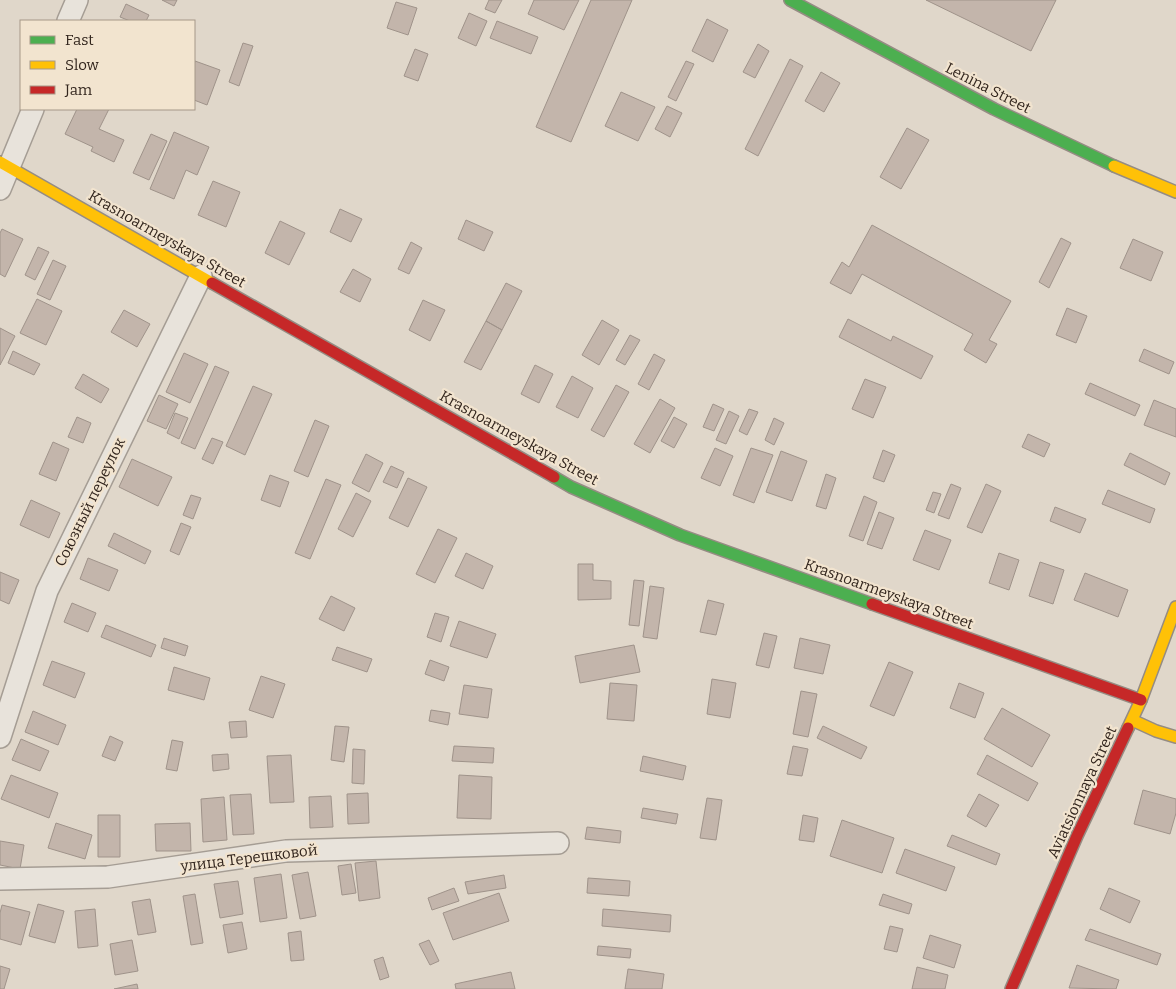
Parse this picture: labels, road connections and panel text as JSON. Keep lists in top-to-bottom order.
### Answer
{
  "streets": {
    "street": [
      "Lenina Street",
      "Krasnoarmeyskaya Street",
      "Союзный переулок",
      "Aviatsionnaya Street",
      "улица Терешковой"
    ]
  },
  "crossings": [
    ["Krasnoarmeyskaya Street", "Союзный переулок"],
    ["Krasnoarmeyskaya Street", "Aviatsionnaya Street"]
  ],
  "legend": ["Fast", "Slow", "Jam"]
}
